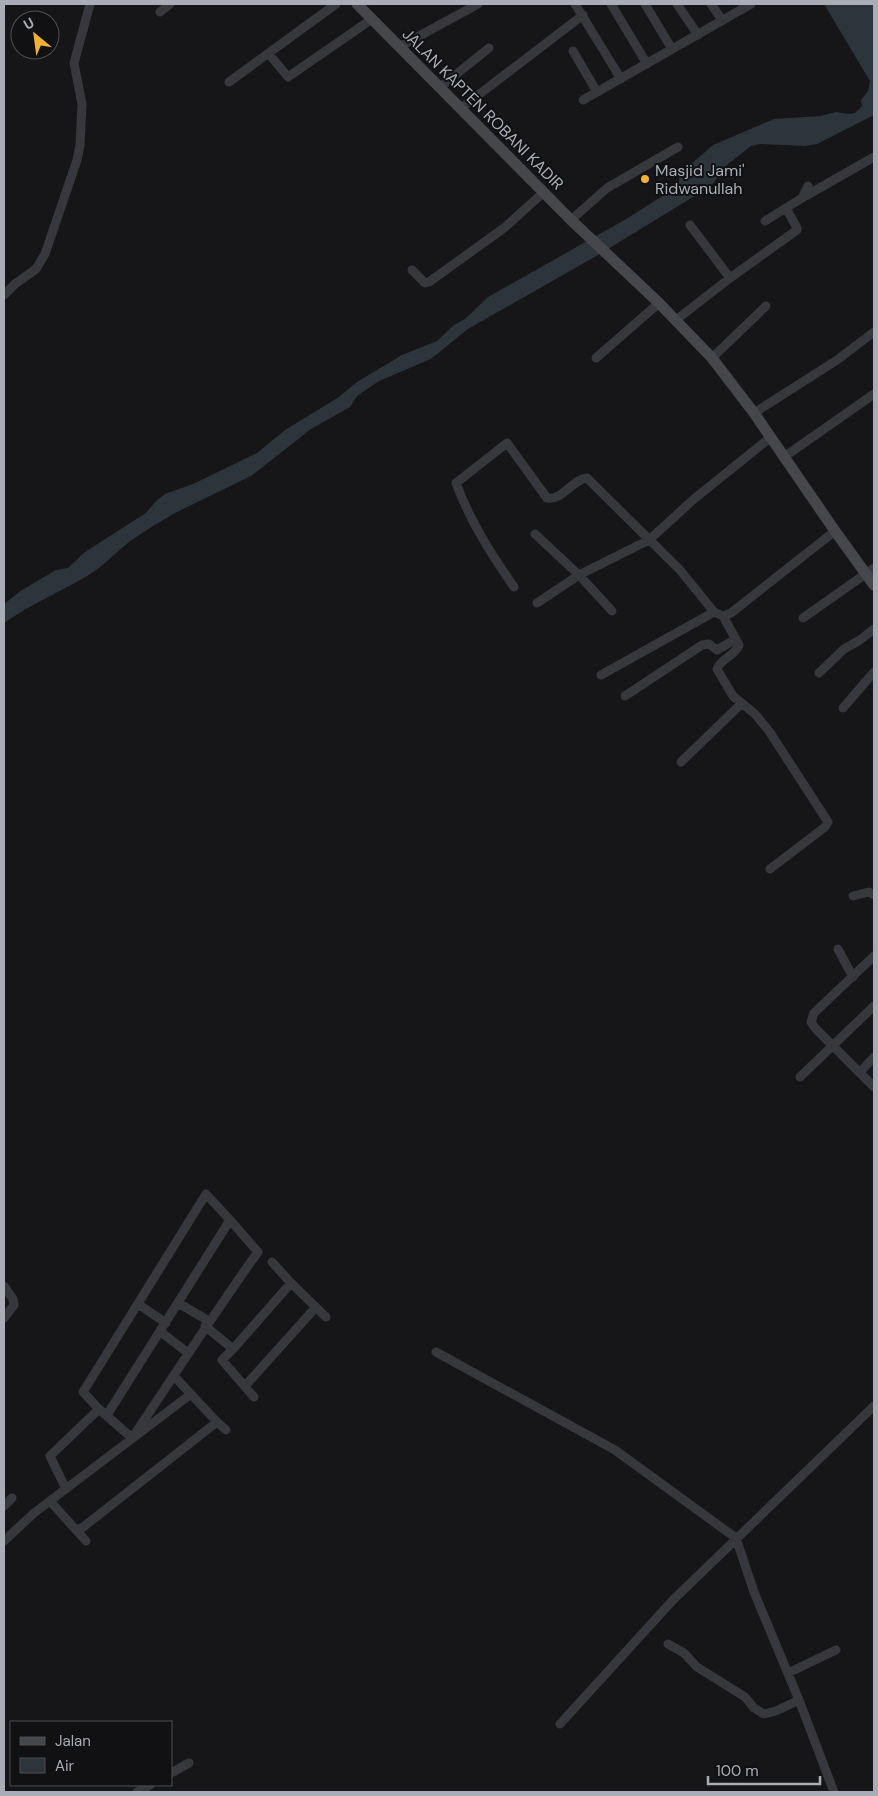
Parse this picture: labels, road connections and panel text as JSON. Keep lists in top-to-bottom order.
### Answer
{
  "streets": {
    "main road": ["JALAN KAPTEN ROBANI KADIR"]
  },
  "places": ["Masjid Jami' Ridwanullah"],
  "legend": ["Jalan", "Air"],
  "scale_bar": "100 m",
  "north": "top left"
}
